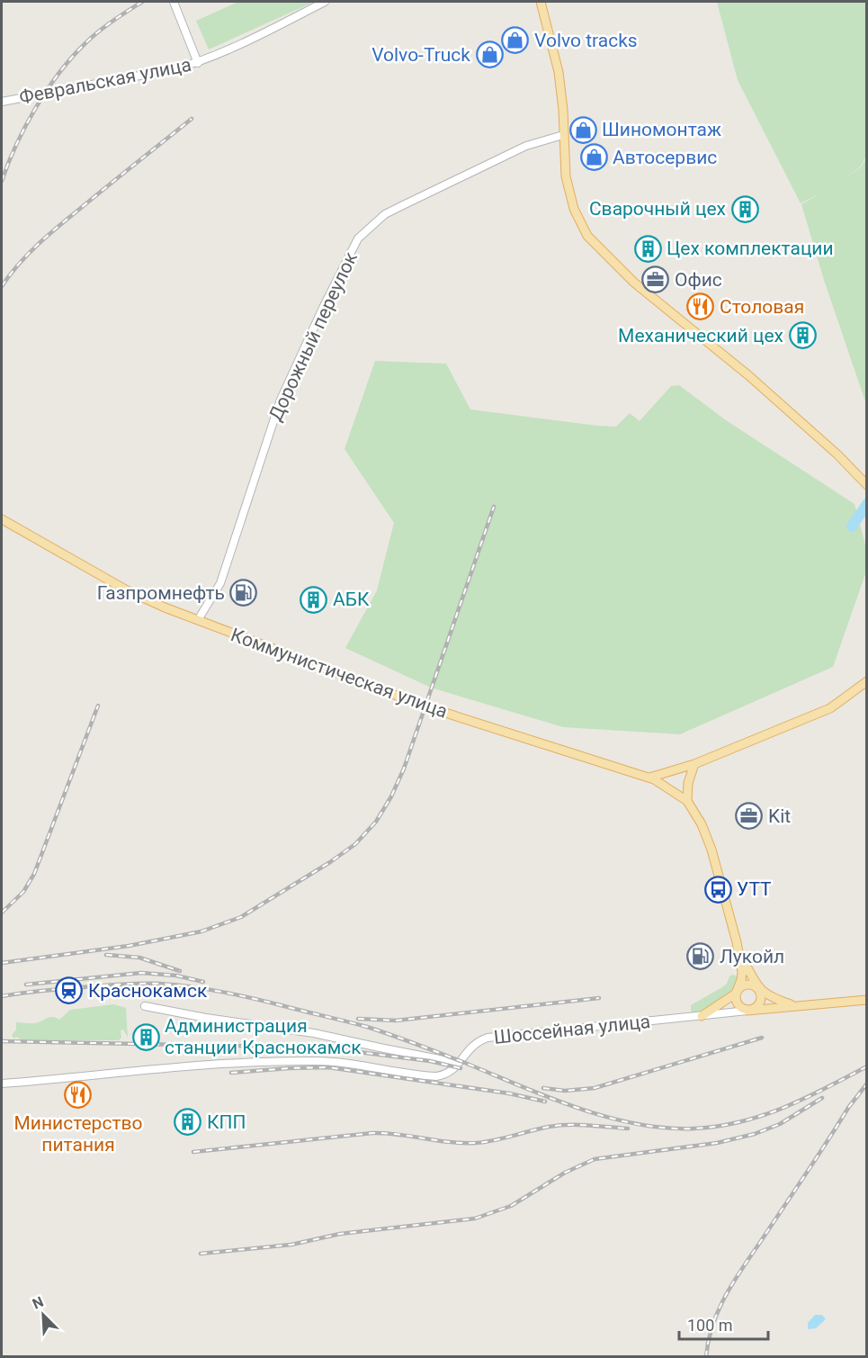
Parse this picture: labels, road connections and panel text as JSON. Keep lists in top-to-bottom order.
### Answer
{
  "streets": {
    "main road": ["Коммунистическая улица", "Шоссейная улица"],
    "street": ["Февральская улица", "Дорожный переулок"]
  },
  "crossings": [
    ["Дорожный переулок", "Коммунистическая улица"]
  ],
  "places": {
    "shop": [
      "Volvo tracks",
      "Volvo-Truck",
      "Шиномонтаж",
      "Автосервис"
    ],
    "building": [
      "Сварочный цех",
      "Цех комплектации",
      "Механический цех",
      "АБК",
      "Администрация станции Краснокамск",
      "КПП"
    ],
    "office": ["Офис", "Kit"],
    "restaurant": ["Столовая", "Министерство питания"],
    "fuel station": ["Газпромнефть", "Лукойл"],
    "bus stop": ["УТТ"],
    "station": ["Краснокамск"]
  },
  "scale_bar": "100 m",
  "north": "top left"
}
